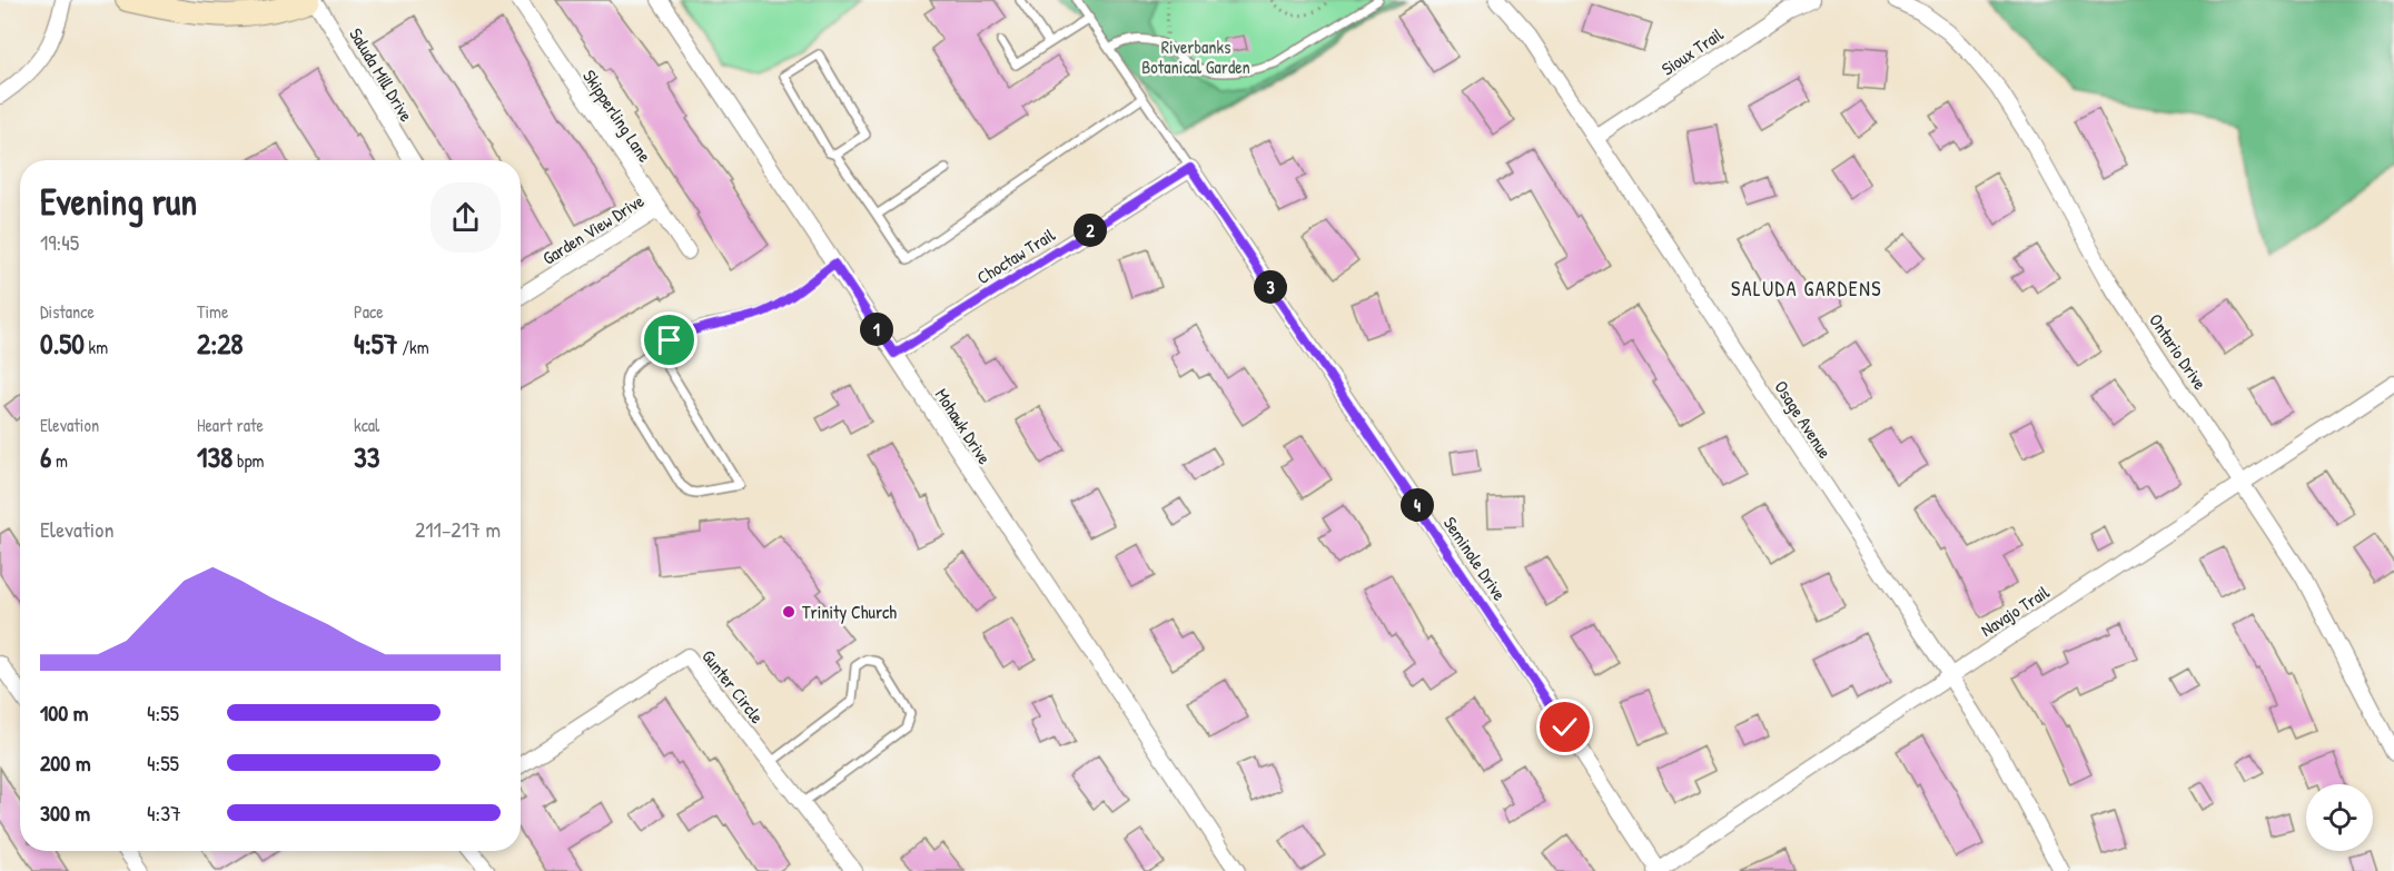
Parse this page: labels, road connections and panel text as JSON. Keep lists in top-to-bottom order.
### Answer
{
  "streets": {
    "street": [
      "Sioux Trail",
      "Saluda Mill Drive",
      "Skipperling Lane",
      "Garden View Drive",
      "Choctaw Trail",
      "Ontario Drive",
      "Osage Avenue",
      "Mohawk Drive",
      "Seminole Drive",
      "Navajo Trail",
      "Gunter Circle"
    ]
  },
  "crossings": [
    ["Sioux Trail", "Osage Avenue"],
    ["Skipperling Lane", "Garden View Drive"],
    ["Choctaw Trail", "Mohawk Drive"],
    ["Choctaw Trail", "Seminole Drive"],
    ["Ontario Drive", "Navajo Trail"],
    ["Osage Avenue", "Navajo Trail"],
    ["Seminole Drive", "Navajo Trail"]
  ],
  "districts": ["SALUDA GARDENS"],
  "parks": ["Riverbanks Botanical Garden"],
  "places": ["Trinity Church"],
  "page": {
    "heading": ["Evening run", "19:45"],
    "pins": [
      "2",
      "3",
      "1",
      "4"
    ],
    "stats": [
      ["Distance", "0.50 km"],
      ["Time", "2:28"],
      ["Pace", "4:57 /km"],
      ["Elevation", "6 m"],
      ["Heart rate", "138 bpm"],
      ["kcal", "33"]
    ],
    "chart": ["Elevation", "211–217 m"],
    "list": [
      {
        "name": "100 m",
        "note": "4:55"
      },
      {
        "name": "200 m",
        "note": "4:55"
      },
      {
        "name": "300 m",
        "note": "4:37"
      }
    ]
  }
}
